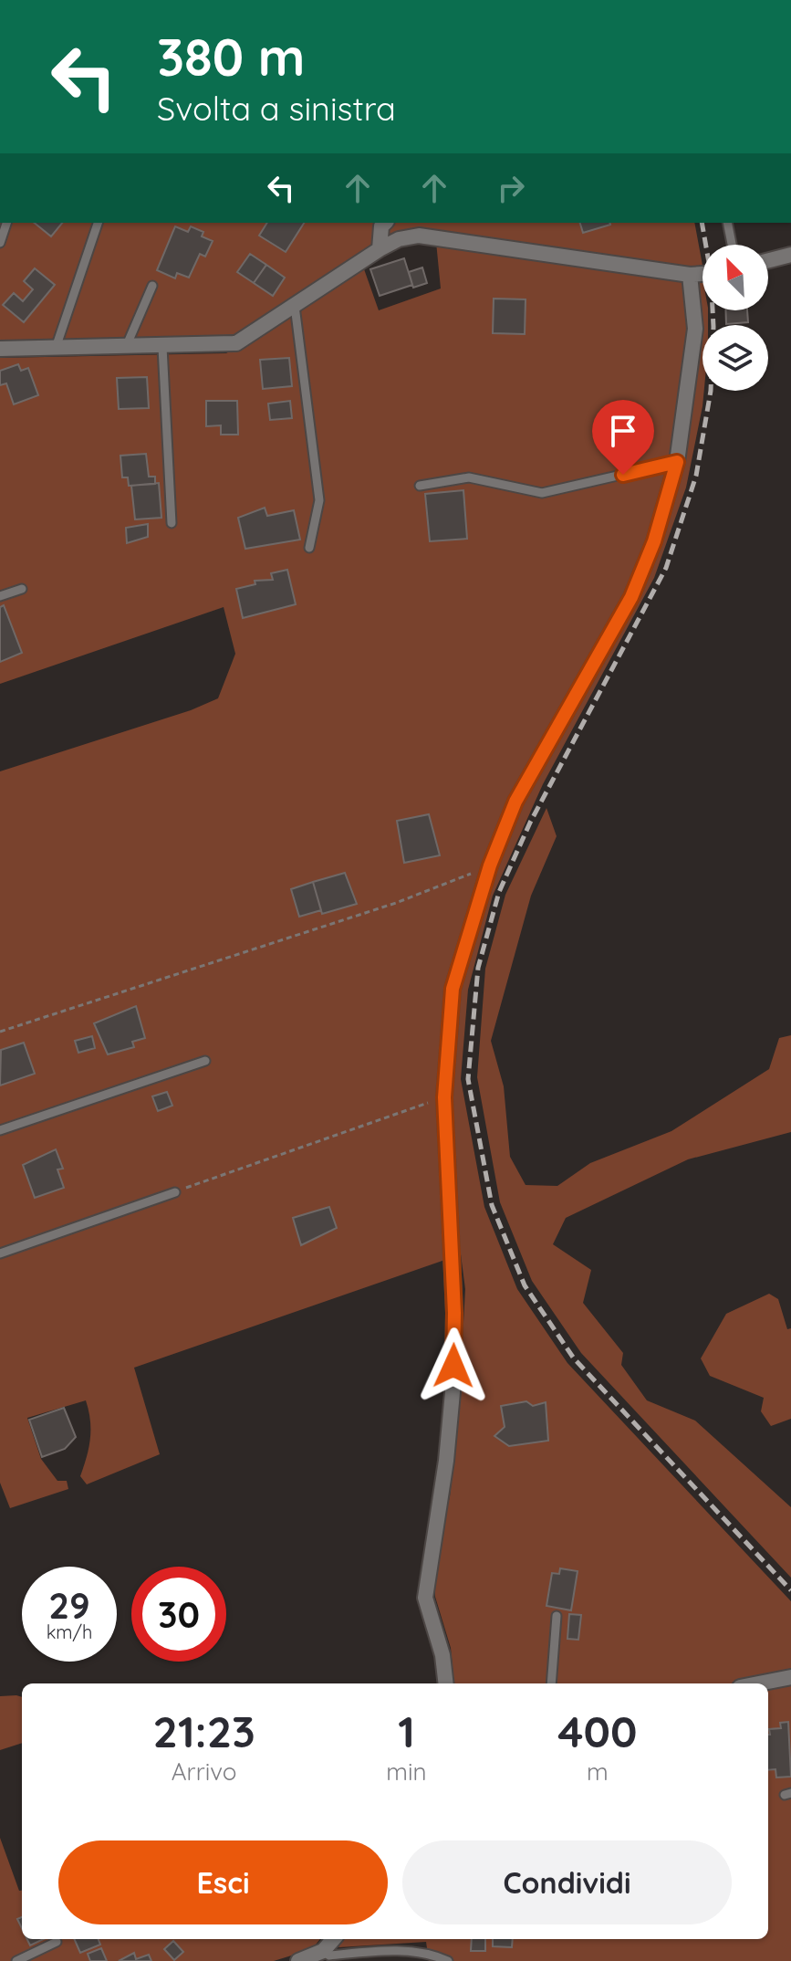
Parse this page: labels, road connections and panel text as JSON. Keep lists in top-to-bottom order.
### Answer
{
  "north": "top left",
  "page": {
    "turn": ["380 m", "Svolta a sinistra"],
    "speed": "29 km/h",
    "limit": "30",
    "eta": [
      "21:23",
      "Arrivo",
      "1",
      "min",
      "400",
      "m"
    ],
    "buttons": ["Esci", "Condividi"]
  }
}
